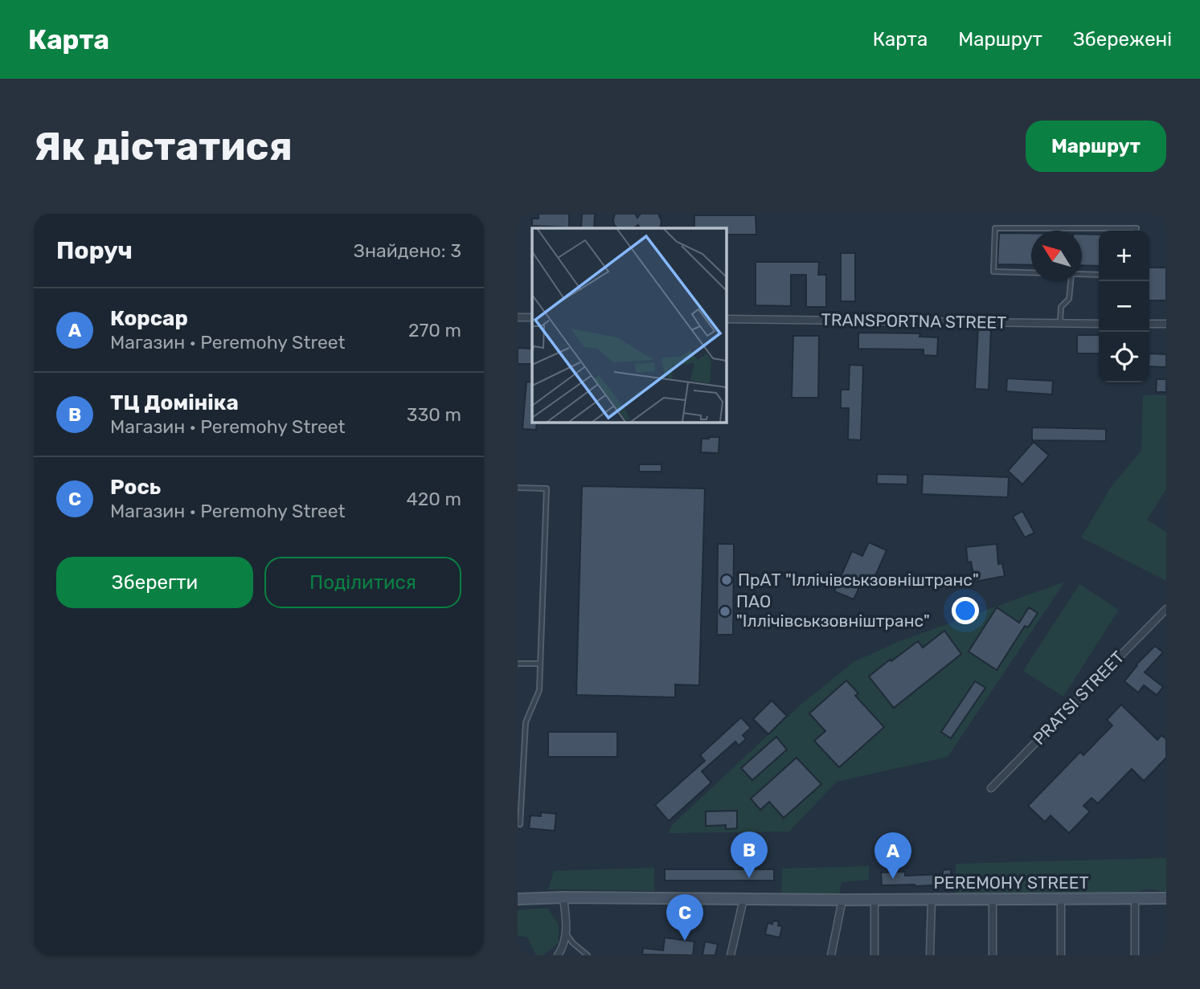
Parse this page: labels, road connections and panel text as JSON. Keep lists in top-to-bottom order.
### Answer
{
  "streets": {
    "main road": ["PEREMOHY STREET"],
    "street": ["TRANSPORTNA STREET", "PRATSI STREET"]
  },
  "places": ["ПрАТ \"Іллічівськзовніштранс\"", "ПАО \"Іллічівськзовніштранс\""],
  "north": "top left",
  "page": {
    "header": "Карта",
    "nav": ["Карта", "Маршрут", "Збережені"],
    "buttons": [
      "Маршрут",
      ["Зберегти", "Поділитися"]
    ],
    "title": "Як дістатися",
    "heading": ["Поруч", "Знайдено: 3"],
    "map_buttons": ["+", "−"],
    "list": [
      {
        "mark": "A",
        "name": "Корсар",
        "note": "Магазин · Peremohy Street",
        "value": "270 m"
      },
      {
        "mark": "B",
        "name": "ТЦ Домініка",
        "note": "Магазин · Peremohy Street",
        "value": "330 m"
      },
      {
        "mark": "C",
        "name": "Рось",
        "note": "Магазин · Peremohy Street",
        "value": "420 m"
      }
    ],
    "pins": ["B", "A", "C"]
  }
}
